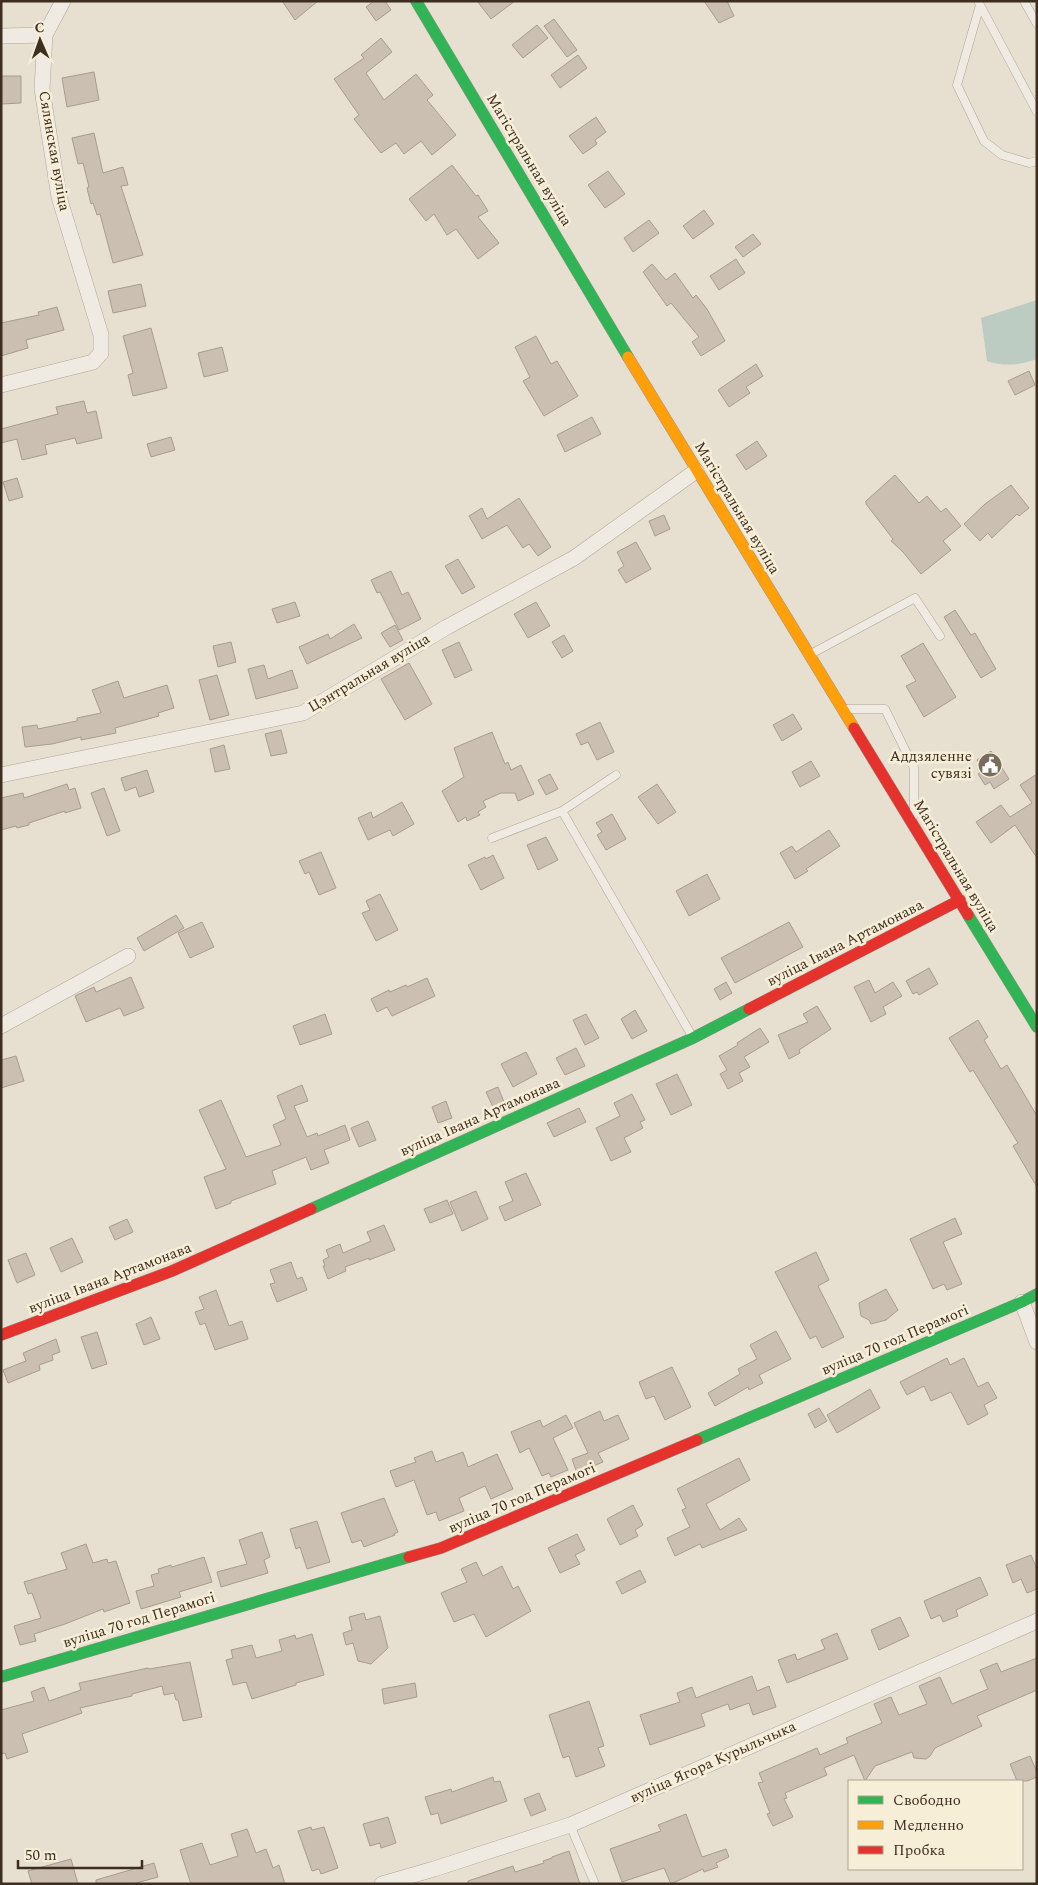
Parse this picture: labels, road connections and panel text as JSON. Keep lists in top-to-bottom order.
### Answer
{
  "streets": {
    "street": [
      "Сялянская вуліца",
      "Магістральная вуліца",
      "Цэнтральная вуліца",
      "вуліца Івана Артамонава",
      "вуліца 70 год Перамогі",
      "вуліца Ягора Курыльчыка"
    ]
  },
  "crossings": [
    ["Магістральная вуліца", "Цэнтральная вуліца"],
    ["Магістральная вуліца", "вуліца Івана Артамонава"]
  ],
  "places": {
    "public building": ["Аддзяленне сувязі"]
  },
  "legend": ["Свободно", "Медленно", "Пробка"],
  "scale_bar": "50 m",
  "north": "top"
}
